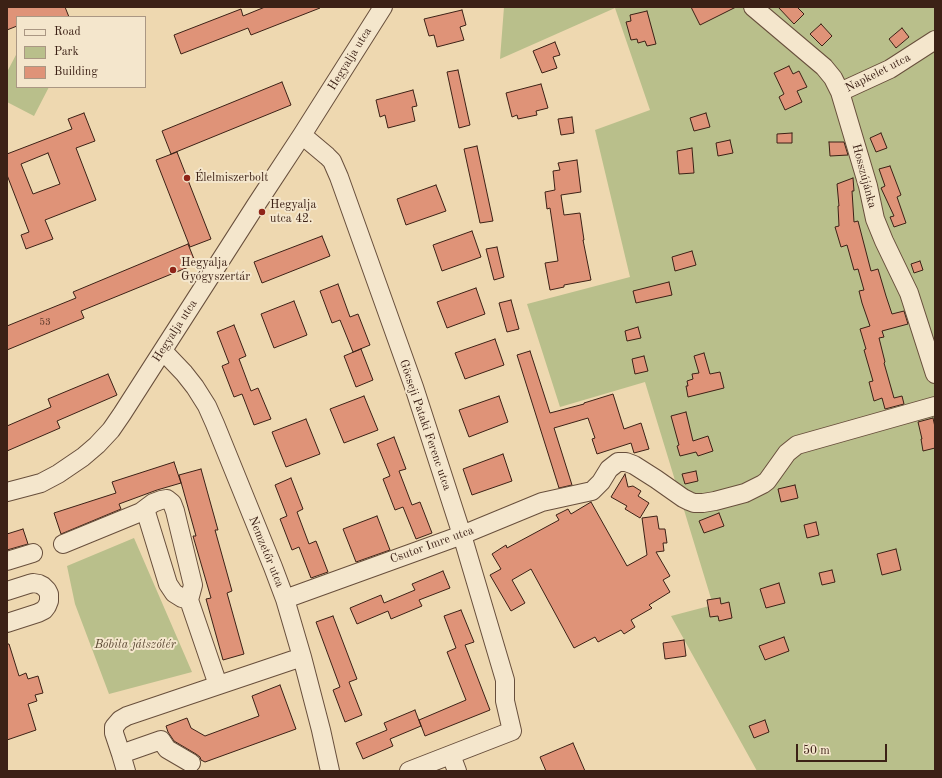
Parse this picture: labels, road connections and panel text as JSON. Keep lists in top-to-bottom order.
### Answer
{
  "streets": {
    "street": [
      "Hegyalja utca",
      "Napkelet utca",
      "Hosszújánka",
      "Göcseji Pataki Ferenc utca",
      "Csutor Imre utca",
      "Nemzetőr utca"
    ]
  },
  "crossings": [
    ["Hegyalja utca", "Göcseji Pataki Ferenc utca"],
    ["Hegyalja utca", "Nemzetőr utca"],
    ["Napkelet utca", "Hosszújánka"],
    ["Göcseji Pataki Ferenc utca", "Csutor Imre utca"],
    ["Csutor Imre utca", "Nemzetőr utca"]
  ],
  "parks": ["Bóbita játszótér"],
  "places": ["Élelmiszerbolt", "Hegyalja utca 42.", "Hegyalja Gyógyszertár"],
  "house_numbers": ["53"],
  "legend": ["Road", "Park", "Building"],
  "scale_bar": "50 m"
}
